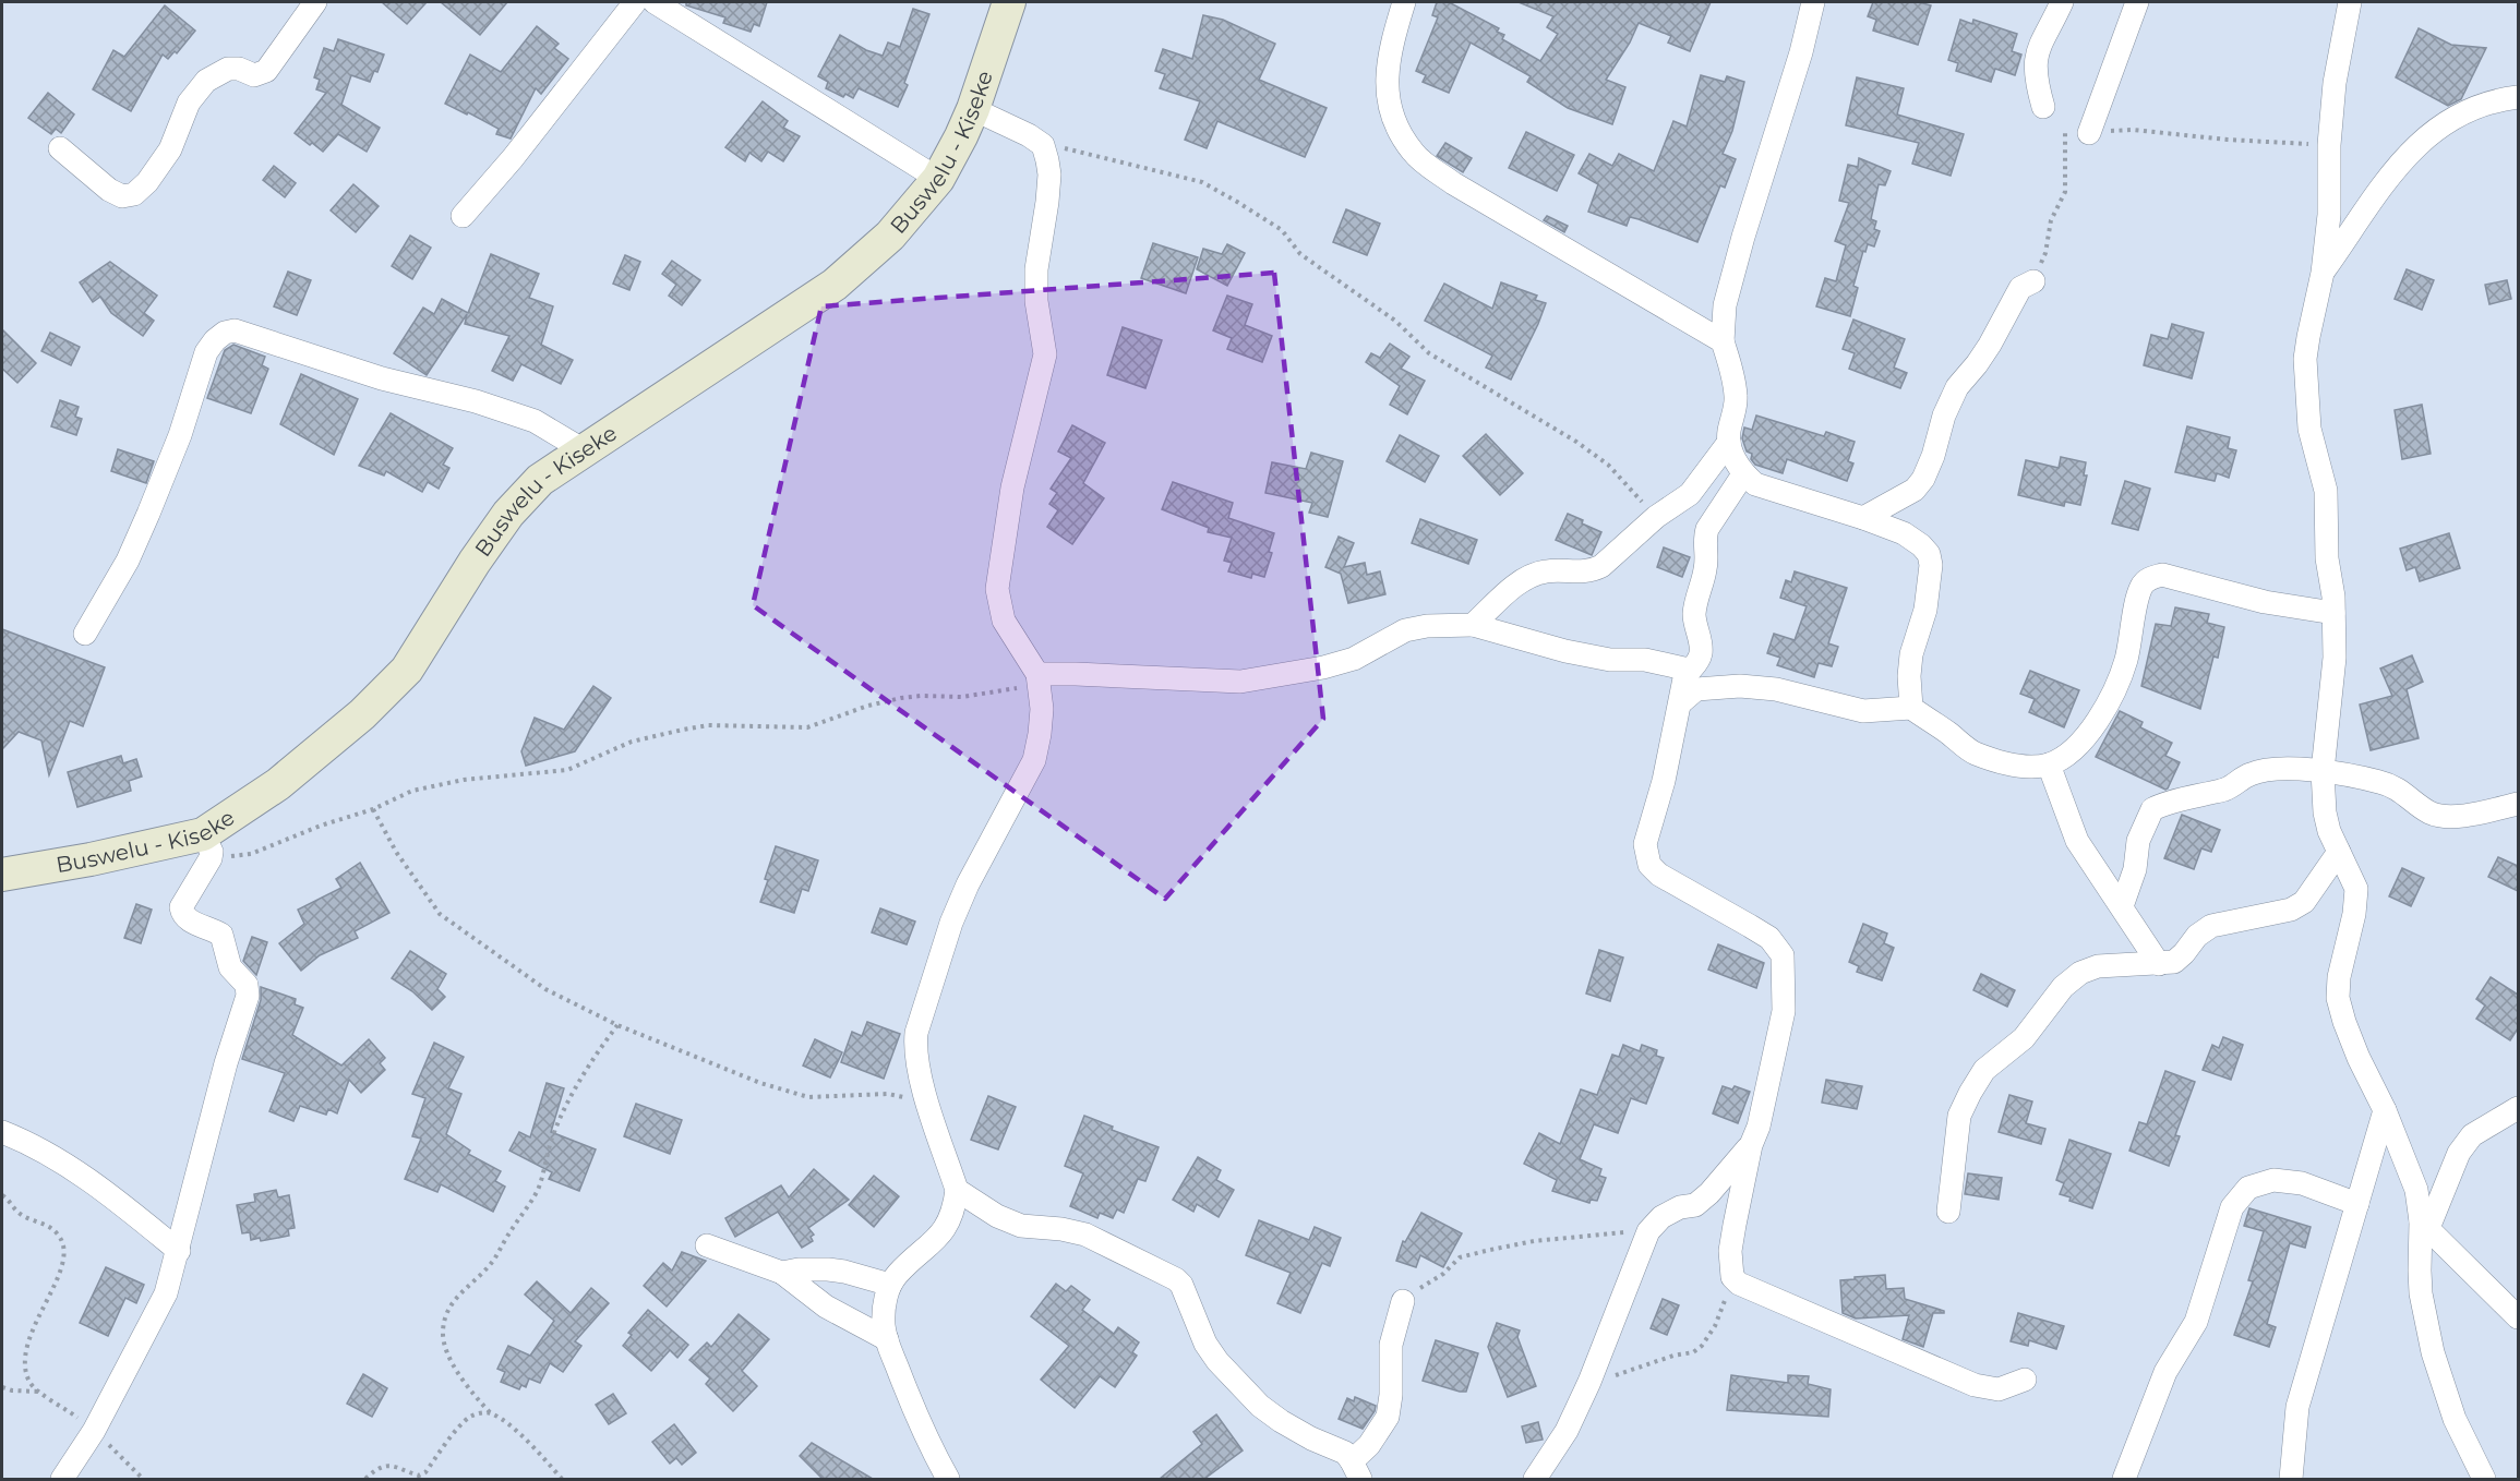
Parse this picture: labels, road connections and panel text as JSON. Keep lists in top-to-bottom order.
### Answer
{
  "streets": {
    "main road": ["Buswelu - Kiseke"]
  }
}
